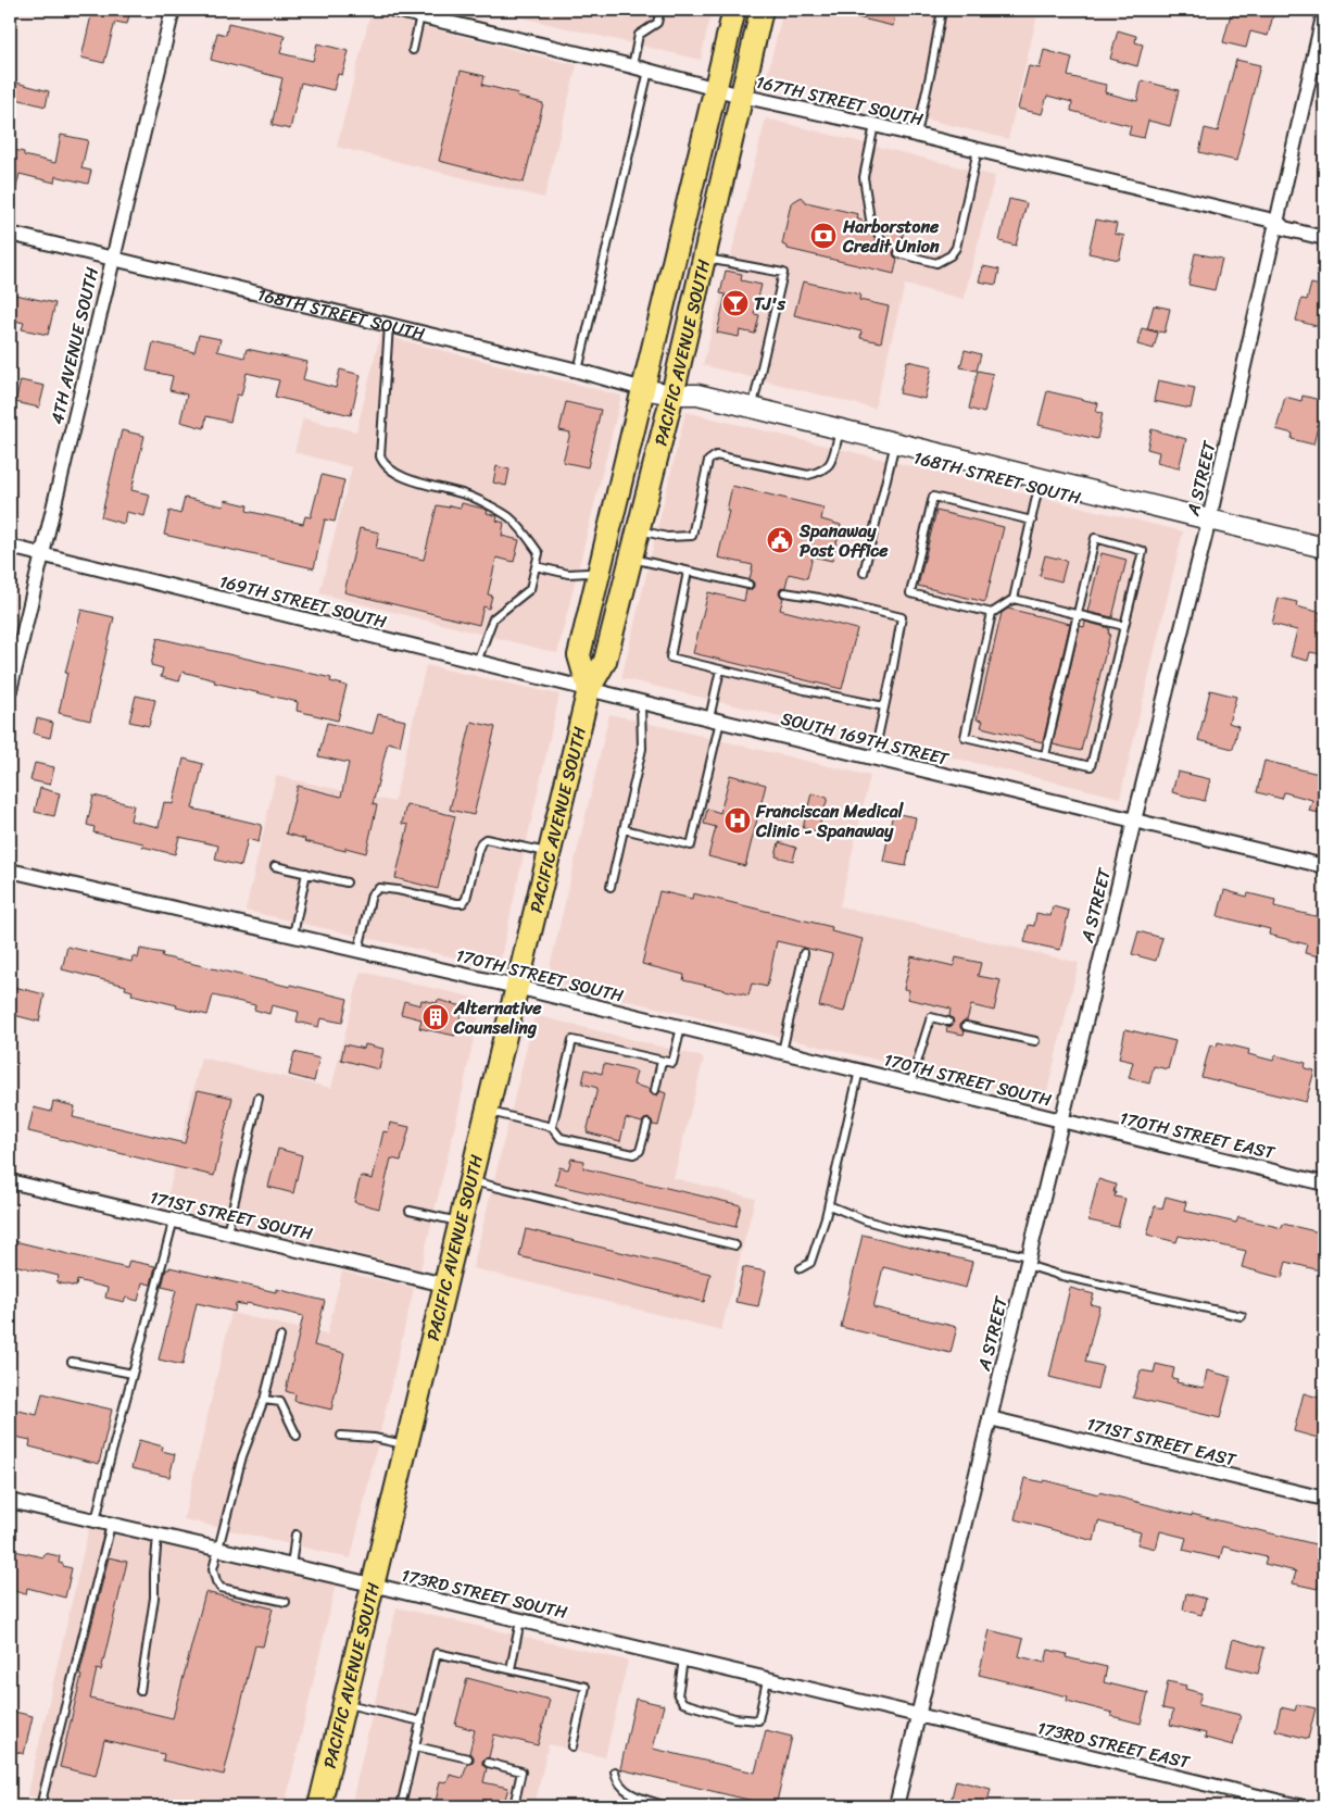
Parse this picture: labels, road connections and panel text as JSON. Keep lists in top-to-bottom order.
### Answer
{
  "streets": {
    "main road": ["PACIFIC AVENUE SOUTH"],
    "street": [
      "167TH STREET SOUTH",
      "168TH STREET SOUTH",
      "4TH AVENUE SOUTH",
      "A STREET",
      "169TH STREET SOUTH",
      "SOUTH 169TH STREET",
      "170TH STREET SOUTH",
      "170TH STREET EAST",
      "171ST STREET SOUTH",
      "171ST STREET EAST",
      "173RD STREET SOUTH",
      "173RD STREET EAST"
    ]
  },
  "crossings": [
    ["167TH STREET SOUTH", "PACIFIC AVENUE SOUTH"],
    ["167TH STREET SOUTH", "A STREET"],
    ["168TH STREET SOUTH", "4TH AVENUE SOUTH"],
    ["168TH STREET SOUTH", "PACIFIC AVENUE SOUTH"],
    ["168TH STREET SOUTH", "A STREET"],
    ["4TH AVENUE SOUTH", "169TH STREET SOUTH"],
    ["PACIFIC AVENUE SOUTH", "169TH STREET SOUTH"],
    ["PACIFIC AVENUE SOUTH", "SOUTH 169TH STREET"],
    ["PACIFIC AVENUE SOUTH", "170TH STREET SOUTH"],
    ["PACIFIC AVENUE SOUTH", "171ST STREET SOUTH"],
    ["PACIFIC AVENUE SOUTH", "173RD STREET SOUTH"],
    ["A STREET", "SOUTH 169TH STREET"],
    ["A STREET", "170TH STREET SOUTH"],
    ["A STREET", "170TH STREET EAST"],
    ["A STREET", "171ST STREET EAST"],
    ["A STREET", "173RD STREET SOUTH"],
    ["A STREET", "173RD STREET EAST"],
    ["169TH STREET SOUTH", "SOUTH 169TH STREET"],
    ["170TH STREET SOUTH", "170TH STREET EAST"],
    ["173RD STREET SOUTH", "173RD STREET EAST"]
  ],
  "places": {
    "bank": ["Harborstone Credit Union"],
    "bar": ["TJ's"],
    "public building": ["Spanaway Post Office"],
    "hospital": ["Franciscan Medical Clinic - Spanaway"],
    "building": ["Alternative Counseling"]
  }
}
